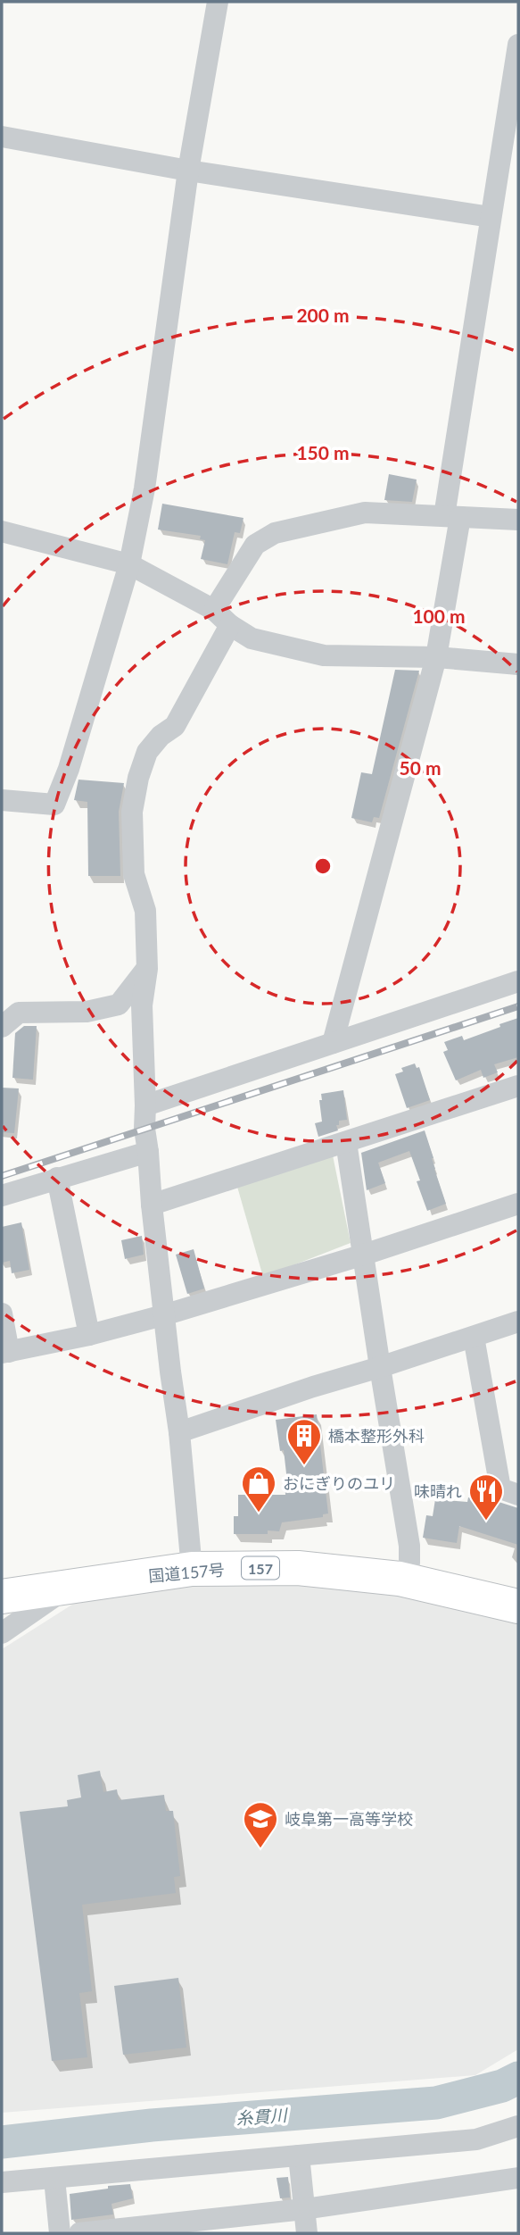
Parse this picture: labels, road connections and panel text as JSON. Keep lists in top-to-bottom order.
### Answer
{
  "streets": {
    "highway": ["157", "国道157号"]
  },
  "water": ["糸貫川"],
  "places": {
    "building": ["橋本整形外科"],
    "shop": ["おにぎりのユリ"],
    "restaurant": ["味晴れ"],
    "school or university": ["岐阜第一高等学校"]
  },
  "rings": [
    "200 m",
    "150 m",
    "100 m",
    "50 m"
  ]
}
